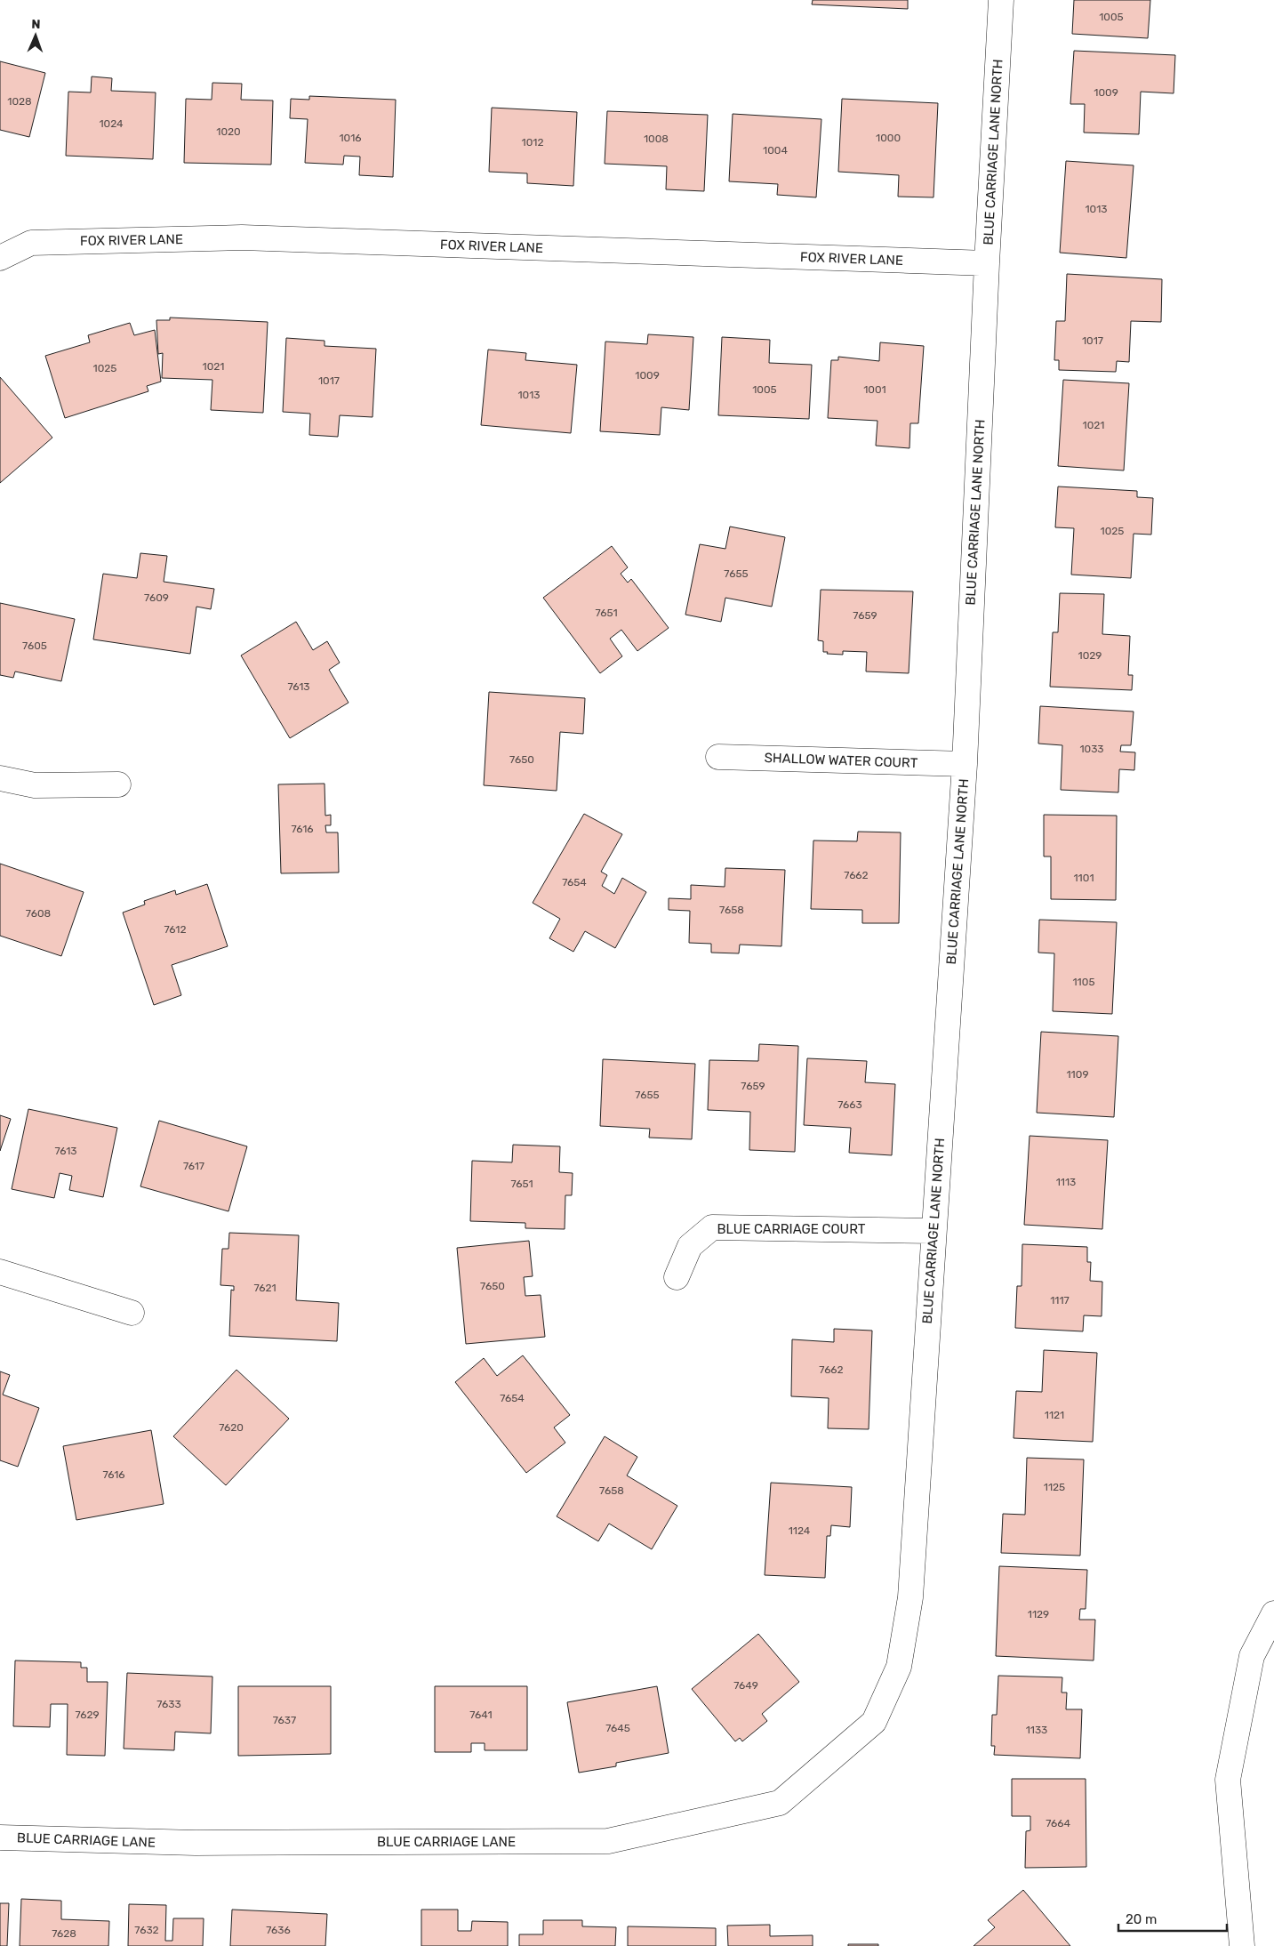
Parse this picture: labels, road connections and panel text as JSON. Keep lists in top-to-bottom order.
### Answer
{
  "streets": {
    "street": [
      "BLUE CARRIAGE LANE NORTH",
      "FOX RIVER LANE",
      "SHALLOW WATER COURT",
      "BLUE CARRIAGE COURT",
      "BLUE CARRIAGE LANE"
    ]
  },
  "crossings": [
    ["BLUE CARRIAGE LANE NORTH", "FOX RIVER LANE"],
    ["BLUE CARRIAGE LANE NORTH", "SHALLOW WATER COURT"],
    ["BLUE CARRIAGE LANE NORTH", "BLUE CARRIAGE COURT"],
    ["BLUE CARRIAGE LANE NORTH", "BLUE CARRIAGE LANE"]
  ],
  "house_numbers": [
    "1005",
    "1009",
    "1028",
    "1024",
    "1020",
    "1016",
    "1000",
    "1008",
    "1012",
    "1004",
    "1013",
    "1017",
    "1021",
    "1025",
    "1009",
    "1017",
    "1005",
    "1001",
    "1013",
    "1021",
    "1025",
    "7655",
    "7609",
    "7651",
    "7659",
    "7605",
    "1029",
    "7613",
    "1033",
    "7650",
    "7616",
    "7662",
    "1101",
    "7654",
    "7658",
    "7608",
    "7612",
    "1105",
    "1109",
    "7659",
    "7655",
    "7663",
    "7613",
    "7617",
    "1113",
    "7651",
    "7650",
    "7621",
    "1117",
    "7662",
    "7654",
    "1121",
    "7620",
    "7616",
    "1125",
    "7658",
    "1124",
    "1129",
    "7649",
    "7633",
    "7629",
    "7641",
    "7637",
    "7645",
    "1133",
    "7664",
    "7632",
    "7636",
    "7628"
  ],
  "scale_bar": "20 m",
  "north": "top"
}
